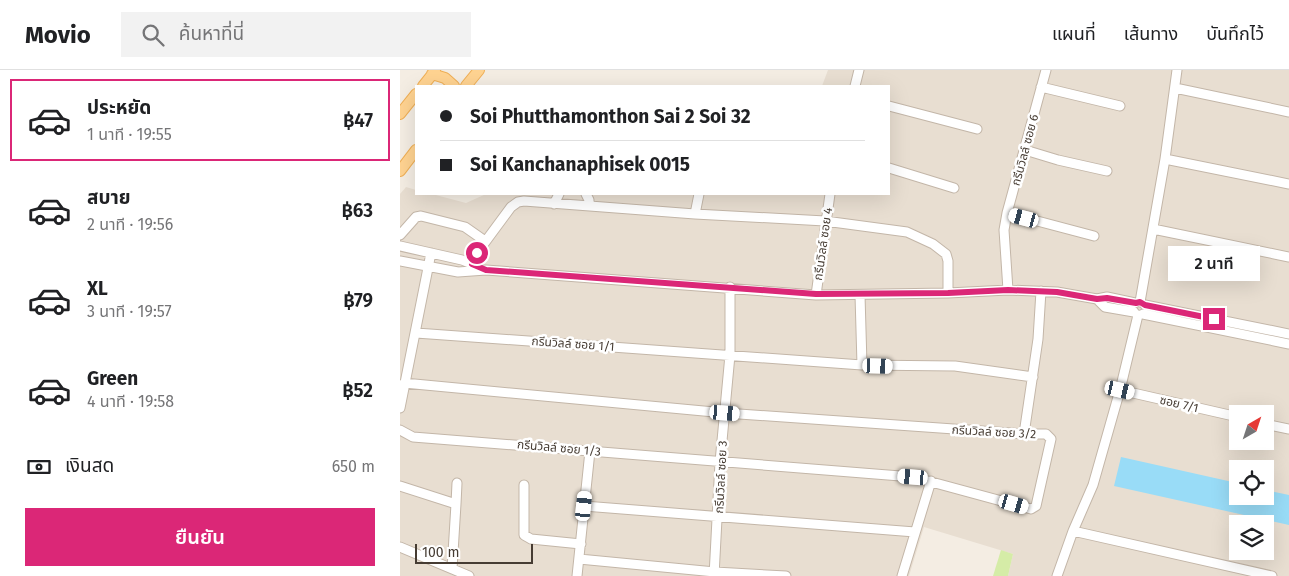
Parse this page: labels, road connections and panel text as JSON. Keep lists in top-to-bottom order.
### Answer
{
  "streets": {
    "street": [
      "กรีนวิลล์ ซอย 6",
      "กรีนวิลล์ ซอย 4",
      "กรีนวิลล์ ซอย 1/1",
      "ซอย 7/1",
      "กรีนวิลล์ ซอย 3/2",
      "กรีนวิลล์ ซอย 1/3",
      "กรีนวิลล์ ซอย 3"
    ]
  },
  "crossings": [
    ["กรีนวิลล์ ซอย 1/1", "กรีนวิลล์ ซอย 3"],
    ["กรีนวิลล์ ซอย 3/2", "กรีนวิลล์ ซอย 1/3"],
    ["กรีนวิลล์ ซอย 3/2", "กรีนวิลล์ ซอย 3"],
    ["กรีนวิลล์ ซอย 1/3", "กรีนวิลล์ ซอย 3"]
  ],
  "scale_bar": "100 m",
  "north": "top right",
  "page": {
    "header": "Movio",
    "search": "ค้นหาที่นี่",
    "nav": ["แผนที่", "เส้นทาง", "บันทึกไว้"],
    "list": [
      {
        "name": "ประหยัด",
        "note": "1 นาที · 19:55",
        "value": "฿47"
      },
      {
        "name": "สบาย",
        "note": "2 นาที · 19:56",
        "value": "฿63"
      },
      {
        "name": "XL",
        "note": "3 นาที · 19:57",
        "value": "฿79"
      },
      {
        "name": "Green",
        "note": "4 นาที · 19:58",
        "value": "฿52"
      }
    ],
    "banner": ["Soi Phutthamonthon Sai 2 Soi 32", "Soi Kanchanaphisek 0015"],
    "bubble": "2 นาที",
    "pay": ["เงินสด", "650 m"],
    "buttons": "ยืนยัน",
    "scale": "100 m"
  }
}
